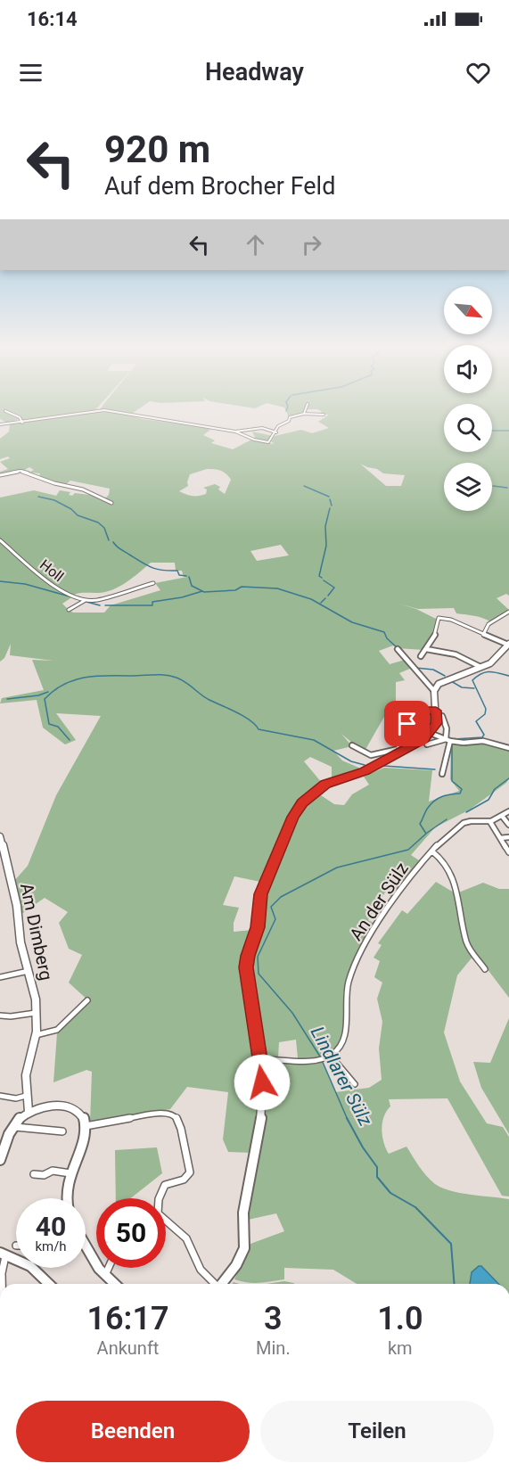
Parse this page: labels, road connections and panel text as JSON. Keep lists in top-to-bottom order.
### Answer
{
  "streets": {
    "main road": ["Am Dimberg"],
    "street": ["Holl", "An der Sülz"]
  },
  "water": ["Lindlarer Sülz"],
  "north": "bottom right",
  "page": {
    "status": "16:14",
    "header": "Headway",
    "turn": ["920 m", "Auf dem Brocher Feld"],
    "speed": "40 km/h",
    "limit": "50",
    "eta": [
      "16:17",
      "Ankunft",
      "3",
      "Min.",
      "1.0",
      "km"
    ],
    "buttons": ["Beenden", "Teilen"]
  }
}
